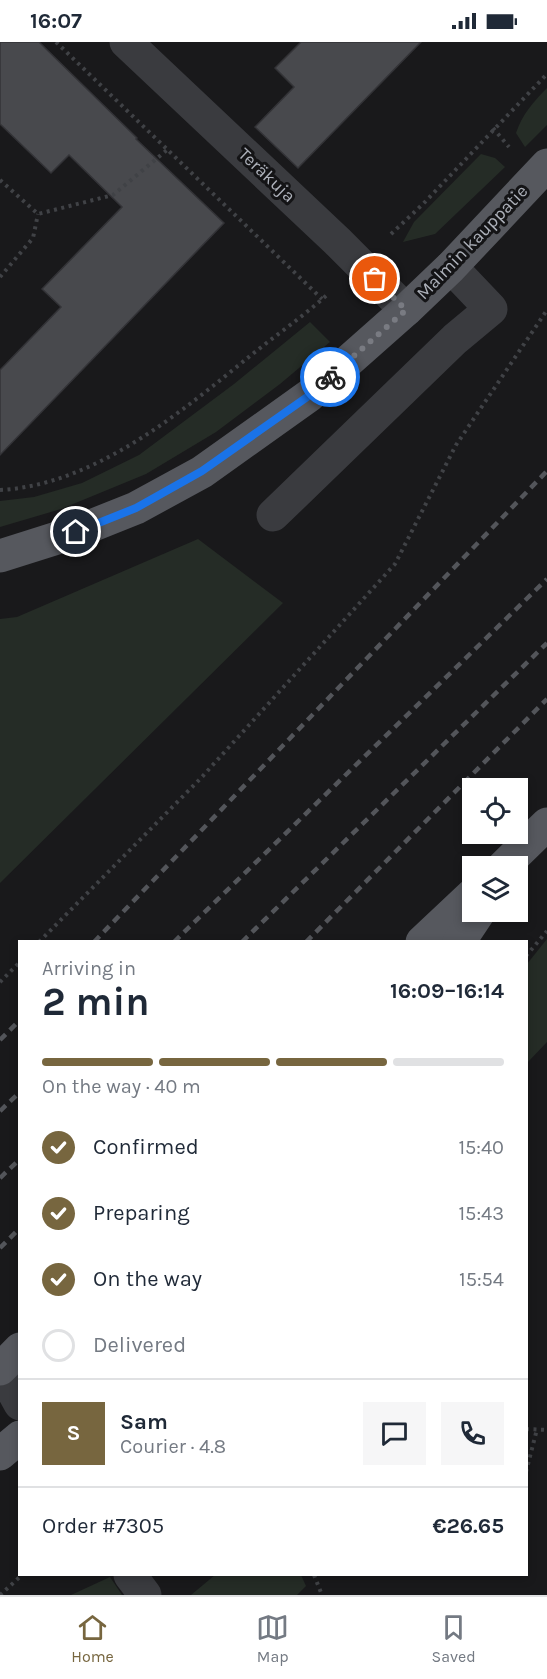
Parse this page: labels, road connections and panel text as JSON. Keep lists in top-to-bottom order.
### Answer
{
  "streets": {
    "main road": ["Malmin kauppatie"],
    "street": ["Teräkuja"]
  },
  "crossings": [
    ["Teräkuja", "Malmin kauppatie"]
  ],
  "page": {
    "status": "16:07",
    "heading": ["2 min", "Arriving in", "16:09–16:14"],
    "panel": [
      "Sam",
      "Courier · 4.8",
      "Order #7305",
      "€26.65"
    ],
    "bar": "On the way · 40 m",
    "list": [
      ["Confirmed", "15:40"],
      ["Preparing", "15:43"],
      ["On the way", "15:54"],
      "Delivered"
    ],
    "round": "S",
    "tabs": ["Home", "Map", "Saved"]
  }
}
